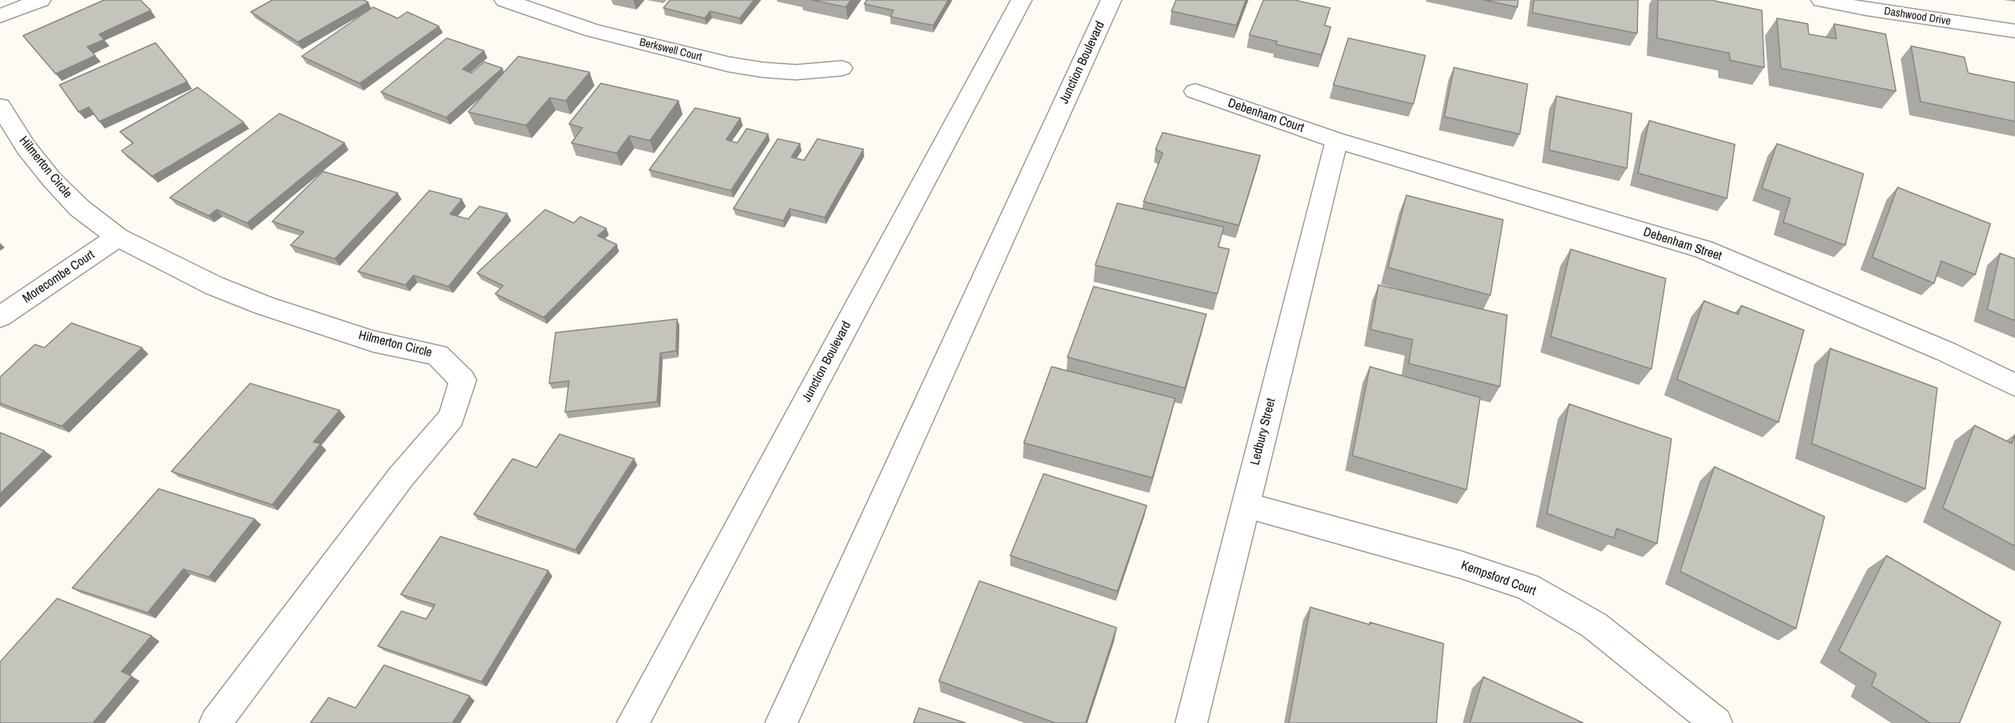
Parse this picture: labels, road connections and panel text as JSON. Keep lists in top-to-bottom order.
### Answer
{
  "streets": {
    "street": [
      "Dashwood Drive",
      "Berkswell Court",
      "Junction Boulevard",
      "Debenham Court",
      "Hilmerton Circle",
      "Debenham Street",
      "Morecombe Court",
      "Ledbury Street",
      "Kempsford Court"
    ]
  },
  "crossings": [
    ["Debenham Court", "Debenham Street"],
    ["Debenham Court", "Ledbury Street"],
    ["Hilmerton Circle", "Morecombe Court"],
    ["Debenham Street", "Ledbury Street"],
    ["Ledbury Street", "Kempsford Court"]
  ]
}
